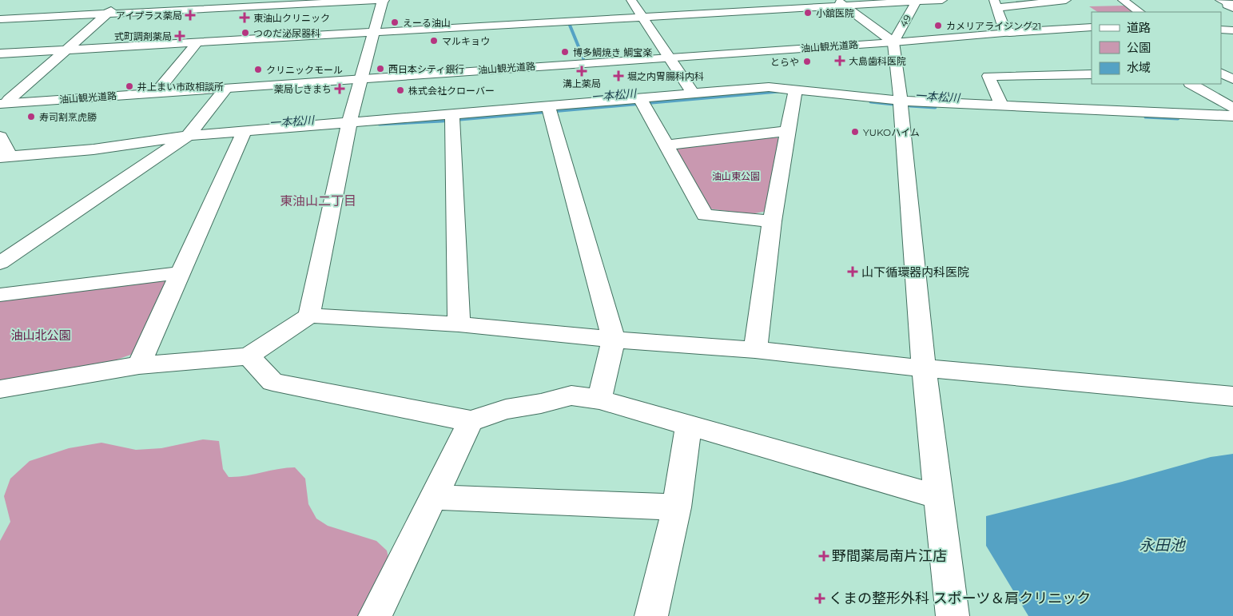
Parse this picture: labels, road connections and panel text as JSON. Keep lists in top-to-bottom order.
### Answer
{
  "streets": {
    "street": ["49", "油山観光道路"]
  },
  "crossings": [
    ["49", "油山観光道路"]
  ],
  "districts": ["東油山二丁目"],
  "water": ["一本松川", "永田池"],
  "parks": ["油山東公園", "油山北公園"],
  "places": {
    "other": [
      "小舘医院",
      "えーる油山",
      "カメリアライジング21",
      "つのだ泌尿器科",
      "マルキョウ",
      "博多鯛焼き 鯛宝楽",
      "とらや",
      "西日本シティ銀行",
      "クリニックモール",
      "井上まい市政相談所",
      "株式会社クローバー",
      "寿司割烹虎勝",
      "YUKOハイム"
    ],
    "health": [
      "アイプラス薬局",
      "東油山クリニック",
      "式町調剤薬局",
      "大島歯科医院",
      "溝上薬局",
      "堀之内胃腸科内科",
      "薬局しきまち",
      "山下循環器内科医院",
      "野間薬局南片江店",
      "くまの整形外科 スポーツ＆肩クリニック"
    ]
  },
  "legend": ["道路", "公園", "水域"]
}
